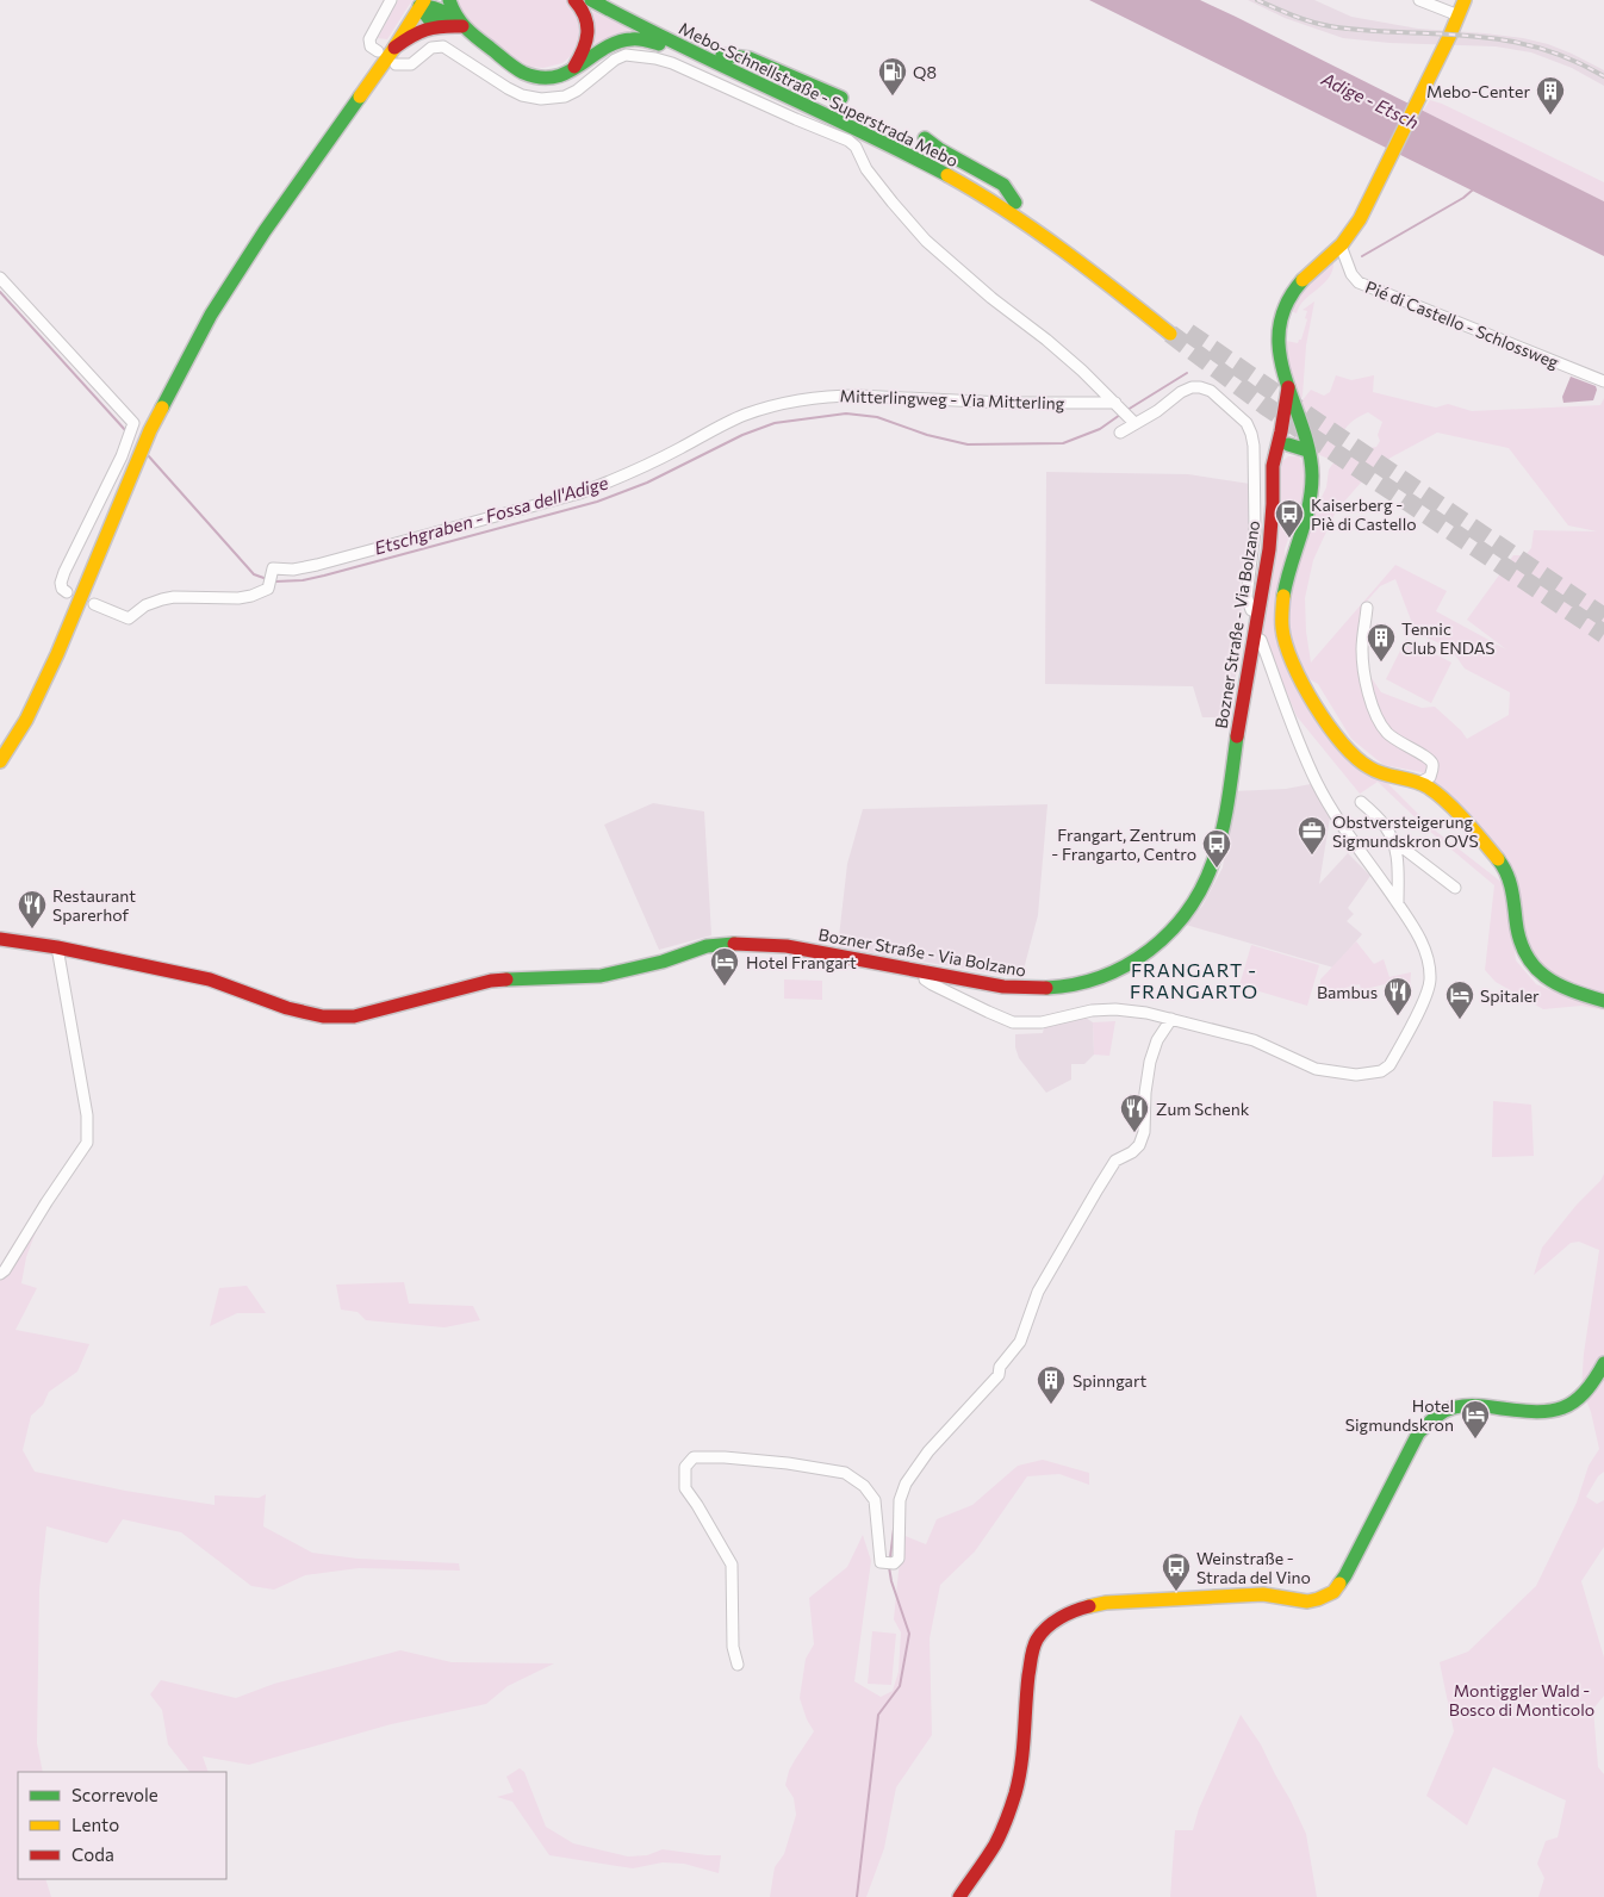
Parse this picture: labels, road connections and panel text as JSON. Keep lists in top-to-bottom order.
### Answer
{
  "streets": {
    "main road": ["Mebo-Schnellstraße - Superstrada Mebo", "Bozner Straße - Via Bolzano"],
    "street": ["Pié di Castello - Schlossweg", "Mitterlingweg - Via Mitterling"]
  },
  "districts": ["FRANGART - FRANGARTO"],
  "water": ["Adige - Etsch", "Etschgraben - Fossa dell'Adige"],
  "parks": ["Montiggler Wald - Bosco di Monticolo"],
  "places": {
    "fuel station": ["Q8"],
    "building": ["Mebo-Center", "Tennic Club ENDAS", "Spinngart"],
    "bus stop": ["Kaiserberg - Piè di Castello", "Frangart, Zentrum - Frangarto, Centro", "Weinstraße - Strada del Vino"],
    "office": ["Obstversteigerung Sigmundskron OVS"],
    "restaurant": ["Restaurant Sparerhof", "Bambus", "Zum Schenk"],
    "hotel": ["Hotel Frangart", "Spitaler", "Hotel Sigmundskron"]
  },
  "legend": ["Scorrevole", "Lento", "Coda"]
}
